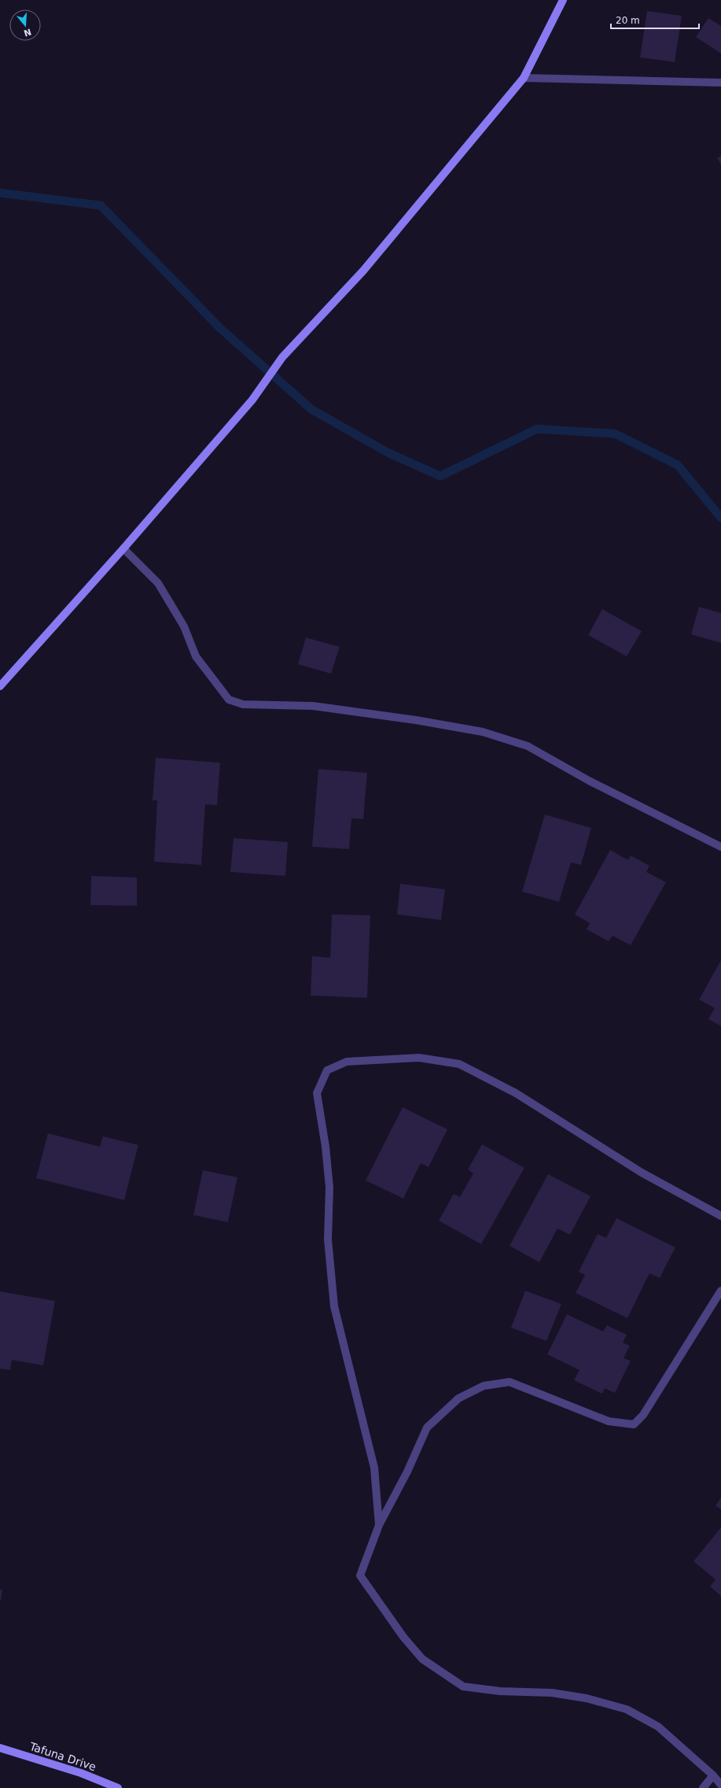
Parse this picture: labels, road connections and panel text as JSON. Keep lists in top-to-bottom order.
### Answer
{
  "streets": {
    "main road": ["Tafuna Drive"]
  },
  "scale_bar": "20 m",
  "north": "bottom"
}
